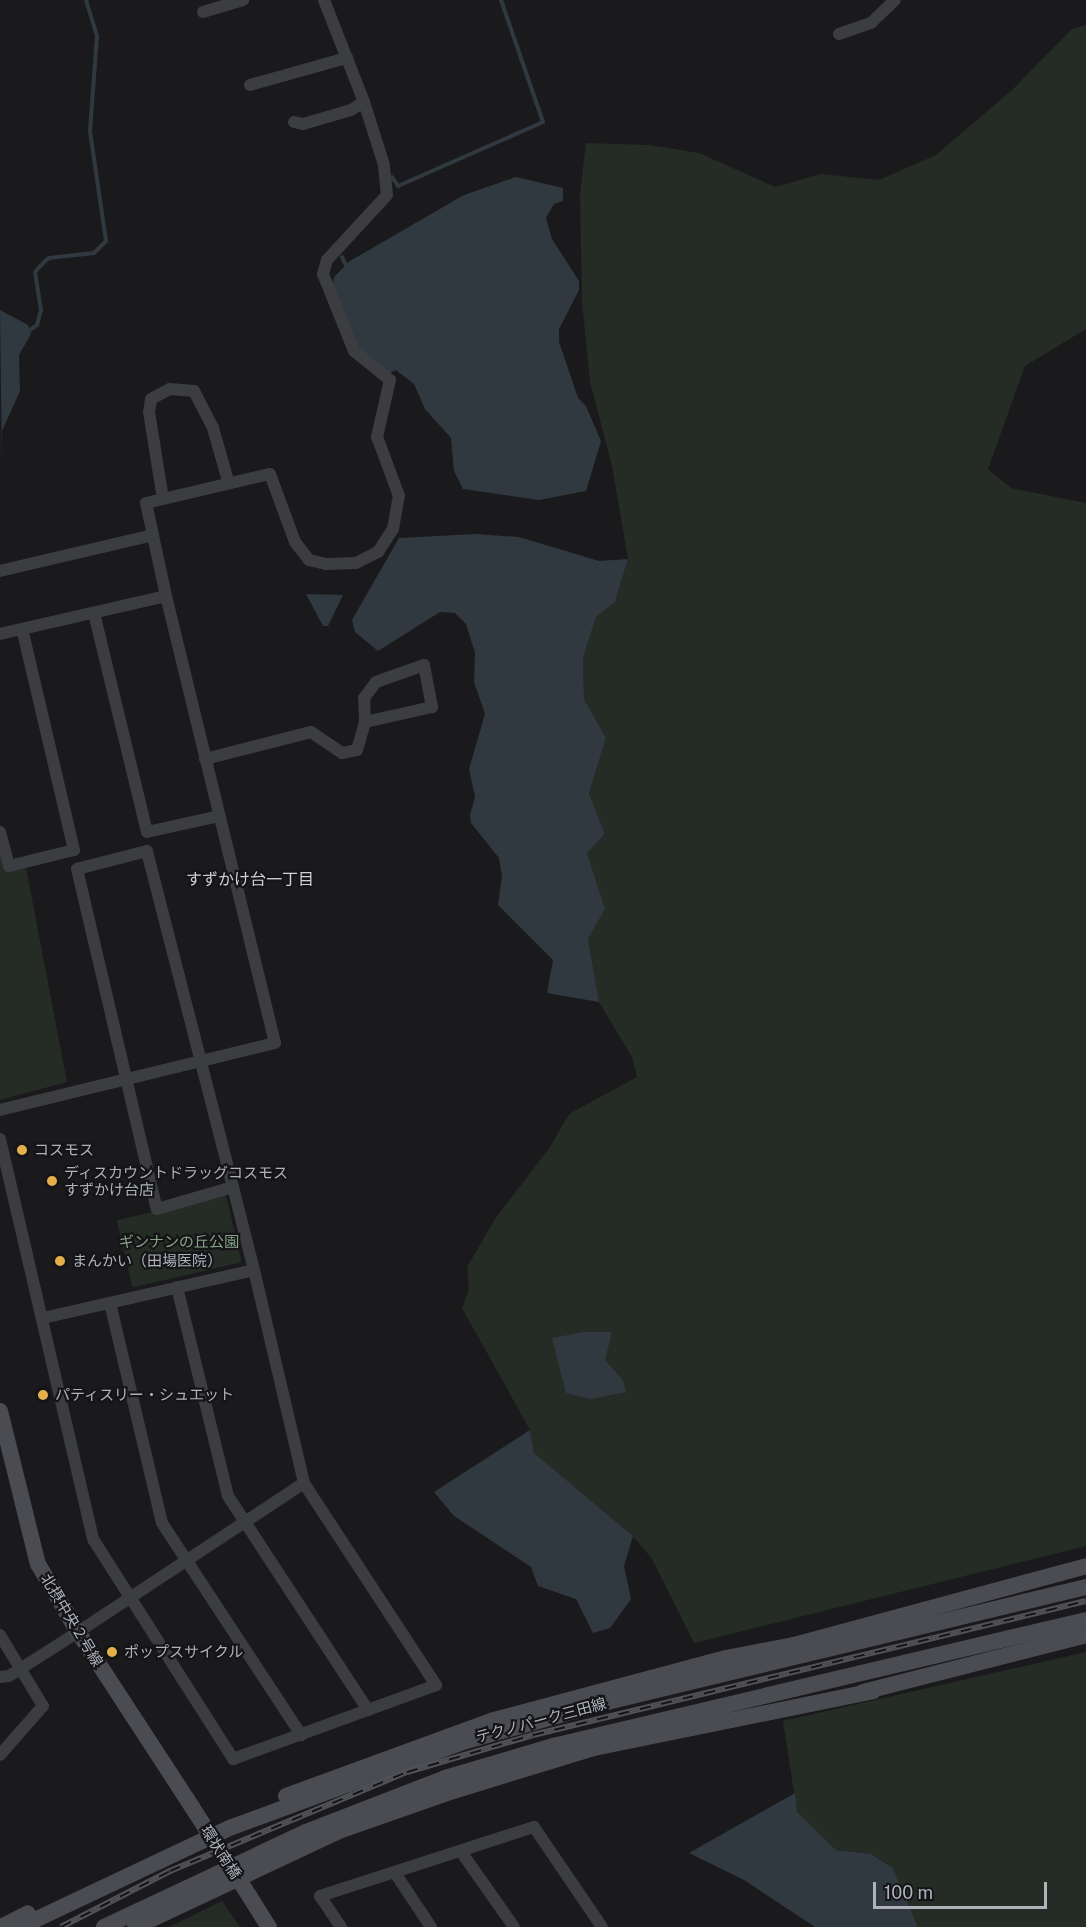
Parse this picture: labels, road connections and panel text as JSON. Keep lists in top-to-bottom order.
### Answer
{
  "streets": {
    "main road": ["北摂中央２号線", "テクノパーク三田線", "環状南橋"]
  },
  "crossings": [
    ["北摂中央２号線", "環状南橋"]
  ],
  "districts": ["すずかけ台一丁目"],
  "parks": ["ギンナンの丘公園"],
  "places": [
    "コスモス",
    "ディスカウントドラッグコスモス すずかけ台店",
    "まんかい（田場医院）",
    "パティスリー・シュエット",
    "ポップスサイクル"
  ],
  "scale_bar": "100 m"
}
